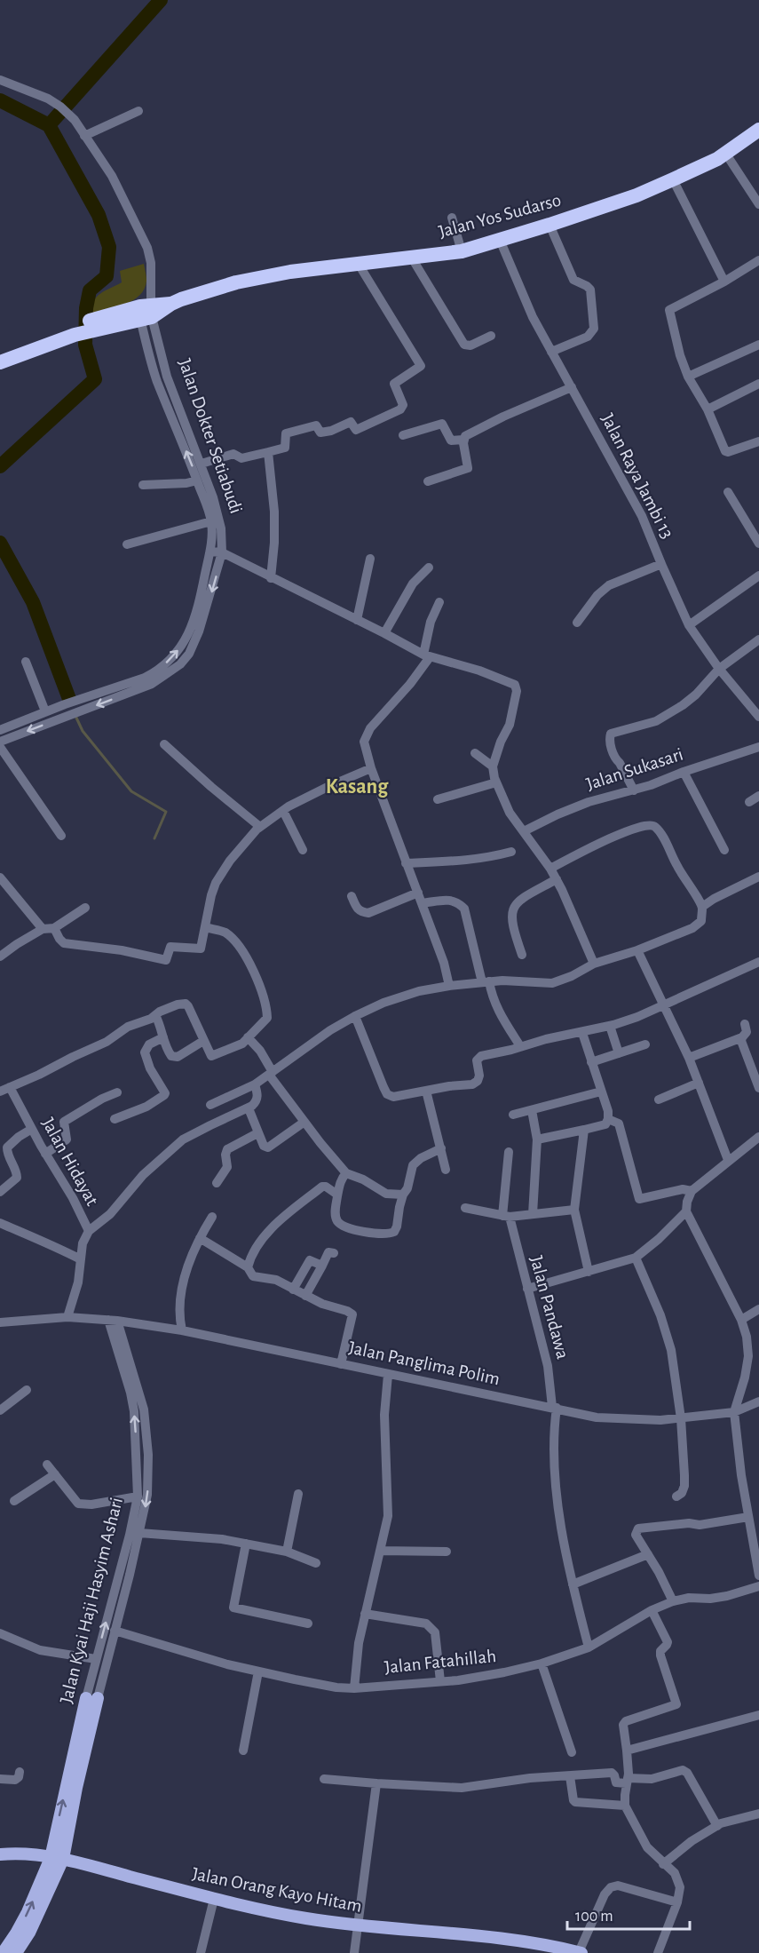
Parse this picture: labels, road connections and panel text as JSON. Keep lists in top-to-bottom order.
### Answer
{
  "streets": {
    "highway": ["Jalan Yos Sudarso"],
    "main road": ["Jalan Kyai Haji Hasyim Ashari", "Jalan Orang Kayo Hitam"],
    "street": [
      "Jalan Dokter Setiabudi",
      "Jalan Raya Jambi 13",
      "Jalan Sukasari",
      "Jalan Hidayat",
      "Jalan Pandawa",
      "Jalan Panglima Polim",
      "Jalan Fatahillah"
    ]
  },
  "crossings": [
    ["Jalan Yos Sudarso", "Jalan Dokter Setiabudi"],
    ["Jalan Yos Sudarso", "Jalan Raya Jambi 13"],
    ["Jalan Hidayat", "Jalan Panglima Polim"],
    ["Jalan Pandawa", "Jalan Panglima Polim"],
    ["Jalan Pandawa", "Jalan Fatahillah"],
    ["Jalan Panglima Polim", "Jalan Kyai Haji Hasyim Ashari"],
    ["Jalan Kyai Haji Hasyim Ashari", "Jalan Fatahillah"],
    ["Jalan Kyai Haji Hasyim Ashari", "Jalan Orang Kayo Hitam"]
  ],
  "districts": ["Kasang"],
  "scale_bar": "100 m"
}
